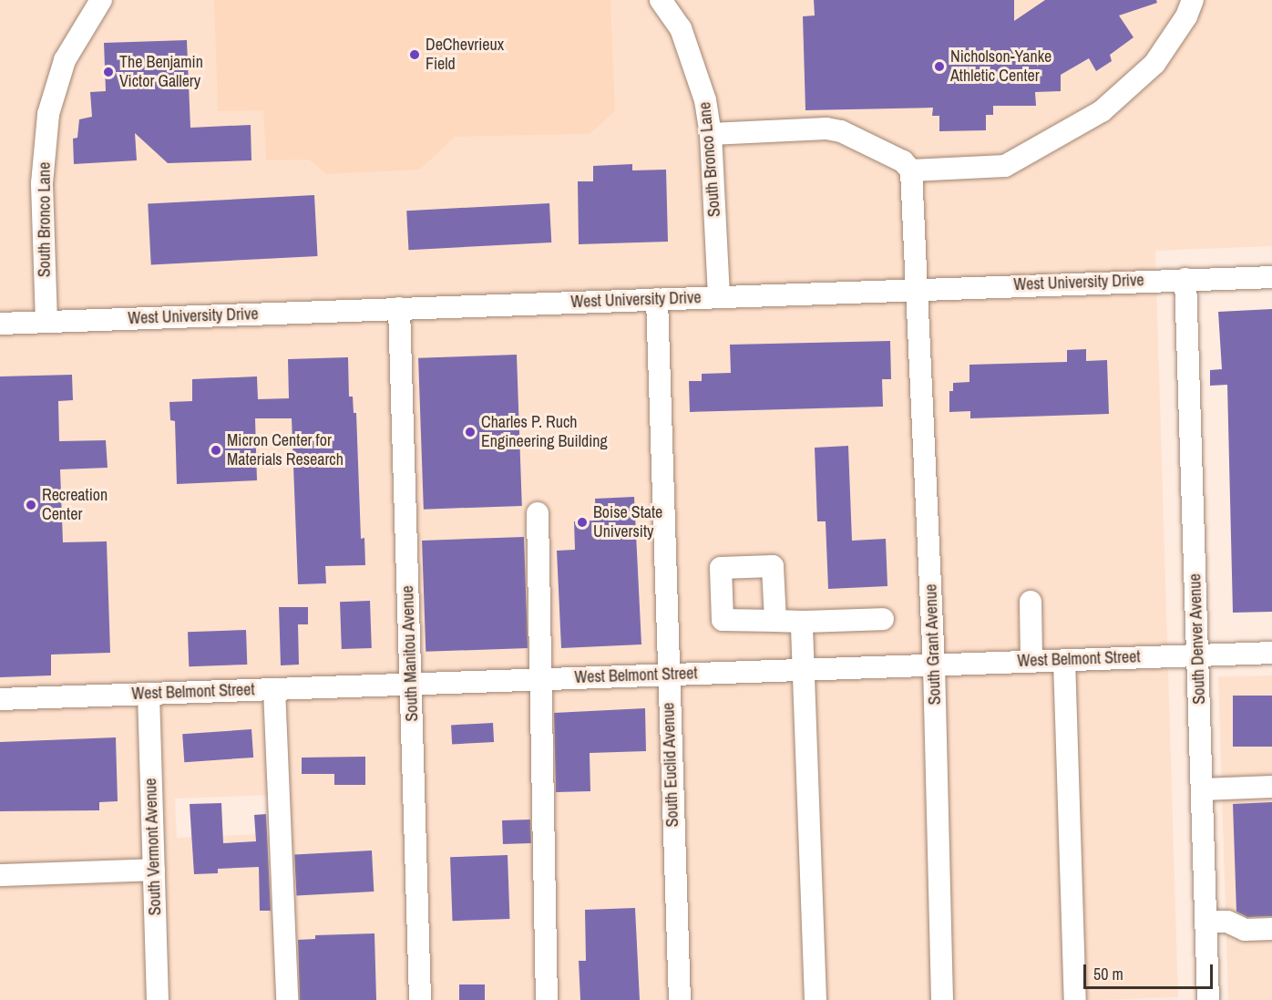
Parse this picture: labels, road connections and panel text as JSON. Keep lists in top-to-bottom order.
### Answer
{
  "streets": {
    "street": [
      "South Bronco Lane",
      "West University Drive",
      "South Denver Avenue",
      "South Grant Avenue",
      "South Manitou Avenue",
      "West Belmont Street",
      "South Euclid Avenue",
      "South Vermont Avenue"
    ]
  },
  "crossings": [
    ["South Bronco Lane", "West University Drive"],
    ["West University Drive", "South Denver Avenue"],
    ["West University Drive", "South Grant Avenue"],
    ["West University Drive", "South Manitou Avenue"],
    ["West University Drive", "South Euclid Avenue"],
    ["South Denver Avenue", "West Belmont Street"],
    ["South Grant Avenue", "West Belmont Street"],
    ["South Manitou Avenue", "West Belmont Street"],
    ["West Belmont Street", "South Euclid Avenue"],
    ["West Belmont Street", "South Vermont Avenue"]
  ],
  "places": [
    "DeChevrieux Field",
    "Nicholson-Yanke Athletic Center",
    "The Benjamin Victor Gallery",
    "Charles P. Ruch Engineering Building",
    "Micron Center for Materials Research",
    "Recreation Center",
    "Boise State University"
  ],
  "scale_bar": "50 m"
}
